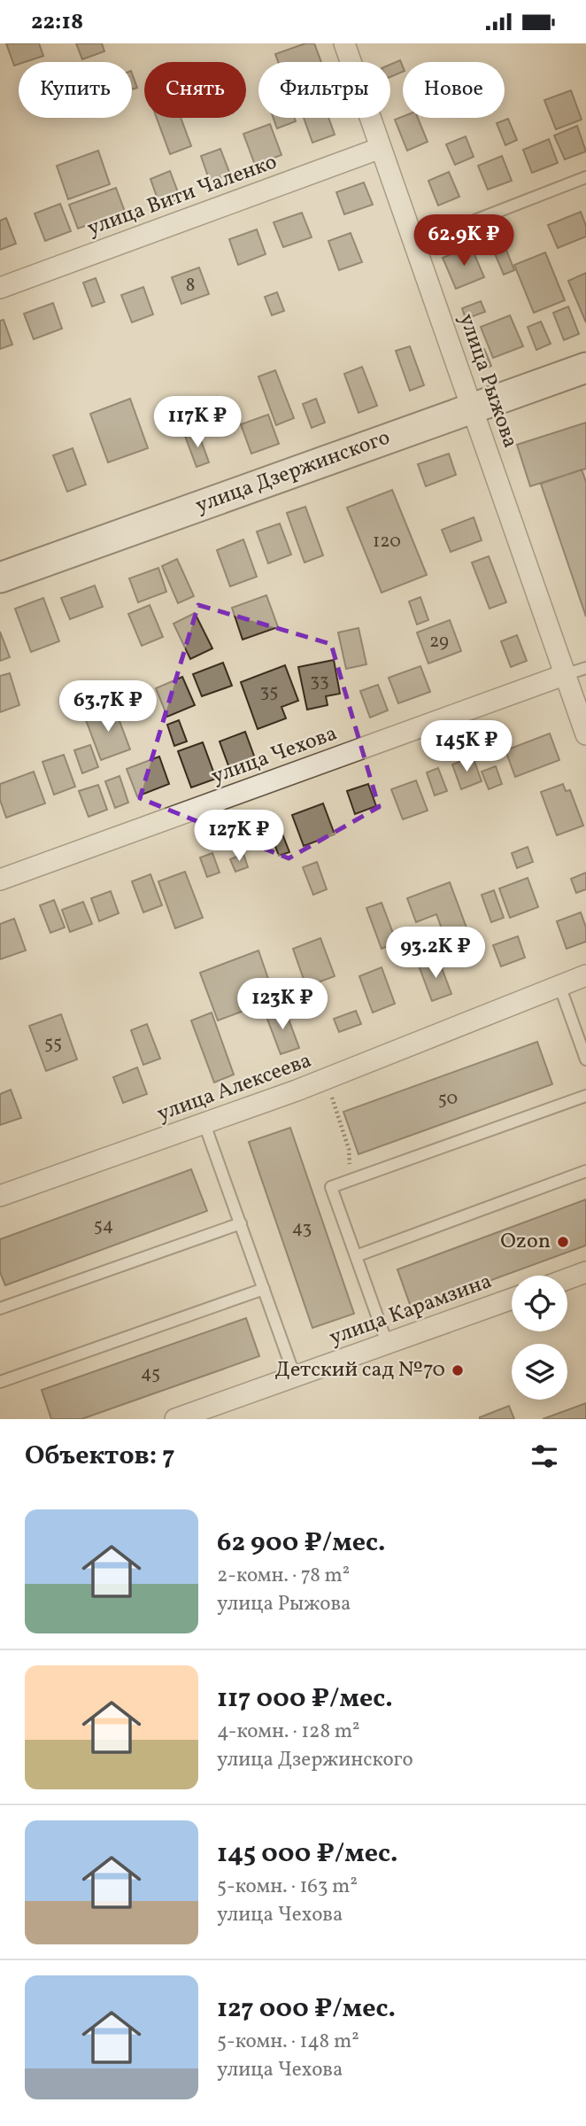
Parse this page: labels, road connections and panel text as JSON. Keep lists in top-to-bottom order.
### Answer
{
  "streets": {
    "street": [
      "улица Вити Чаленко",
      "улица Рыжова",
      "улица Дзержинского",
      "улица Чехова",
      "улица Алексеева",
      "улица Карамзина"
    ]
  },
  "crossings": [
    ["улица Вити Чаленко", "улица Рыжова"],
    ["улица Рыжова", "улица Дзержинского"],
    ["улица Рыжова", "улица Чехова"]
  ],
  "places": ["Ozon", "Детский сад №70"],
  "house_numbers": [
    "8",
    "120",
    "29",
    "33",
    "35",
    "55",
    "50",
    "54",
    "43",
    "45"
  ],
  "page": {
    "status": "22:18",
    "chip": [
      "Купить",
      "Снять",
      "Фильтры",
      "Новое"
    ],
    "price": [
      "62.9K ₽",
      "117K ₽",
      "63.7K ₽",
      "145K ₽",
      "127K ₽",
      "93.2K ₽",
      "123K ₽"
    ],
    "heading": "Объектов: 7",
    "list": [
      {
        "name": "62 900 ₽/мес.",
        "note": "2-комн. · 78 m² · улица Рыжова"
      },
      {
        "name": "117 000 ₽/мес.",
        "note": "4-комн. · 128 m² · улица Дзержинского"
      },
      {
        "name": "145 000 ₽/мес.",
        "note": "5-комн. · 163 m² · улица Чехова"
      },
      {
        "name": "127 000 ₽/мес.",
        "note": "5-комн. · 148 m² · улица Чехова"
      }
    ]
  }
}
